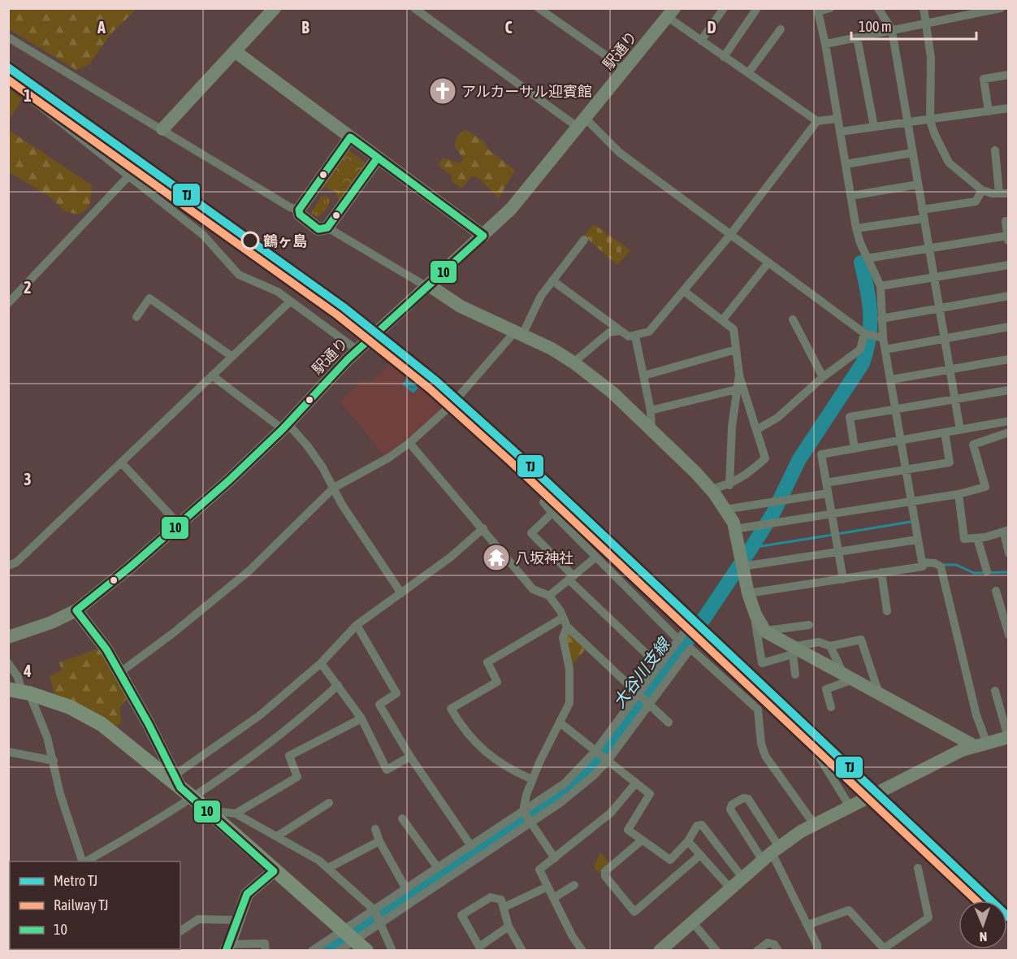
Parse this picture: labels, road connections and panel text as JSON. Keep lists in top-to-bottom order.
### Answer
{
  "streets": {
    "street": ["駅通り"]
  },
  "water": ["大谷川支線"],
  "places": {
    "church": ["アルカーサル迎賓館"],
    "other": ["鶴ヶ島"],
    "temple": ["八坂神社"]
  },
  "lines": ["metro line TJ", "rail line TJ", "transit line 10"],
  "legend": ["Metro TJ", "Railway TJ", "10"],
  "scale_bar": "100 m",
  "north": "bottom",
  "grid": {
    "columns": [
      "A",
      "B",
      "C",
      "D"
    ],
    "rows": [
      "1",
      "2",
      "3",
      "4"
    ]
  }
}
